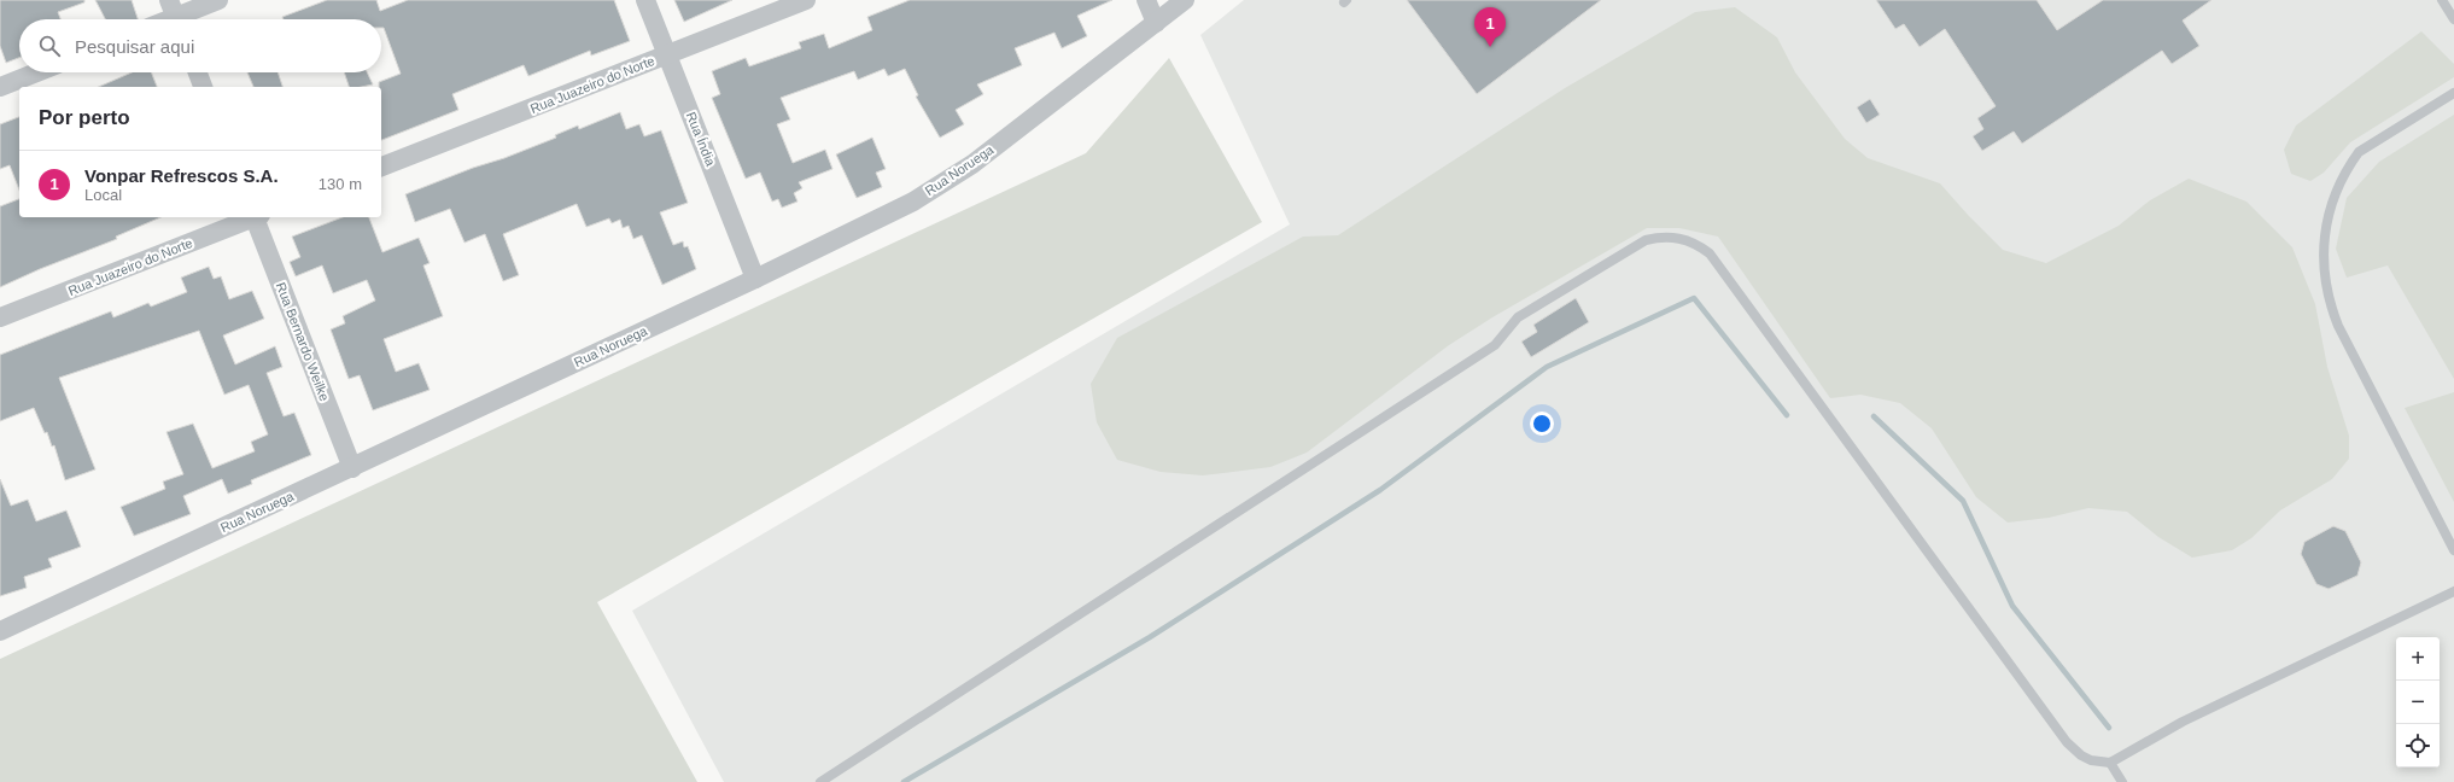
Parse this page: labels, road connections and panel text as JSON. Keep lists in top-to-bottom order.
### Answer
{
  "streets": {
    "street": [
      "Rua Juazeiro do Norte",
      "Rua Índia",
      "Rua Noruega",
      "Rua Bernardo Weilke"
    ]
  },
  "crossings": [
    ["Rua Juazeiro do Norte", "Rua Índia"],
    ["Rua Índia", "Rua Noruega"],
    ["Rua Noruega", "Rua Bernardo Weilke"]
  ],
  "page": {
    "pins": "1",
    "search": "Pesquisar aqui",
    "heading": "Por perto",
    "list": [
      {
        "mark": "1",
        "name": "Vonpar Refrescos S.A.",
        "note": "Local",
        "value": "130 m"
      }
    ],
    "map_buttons": ["+", "−"]
  }
}
